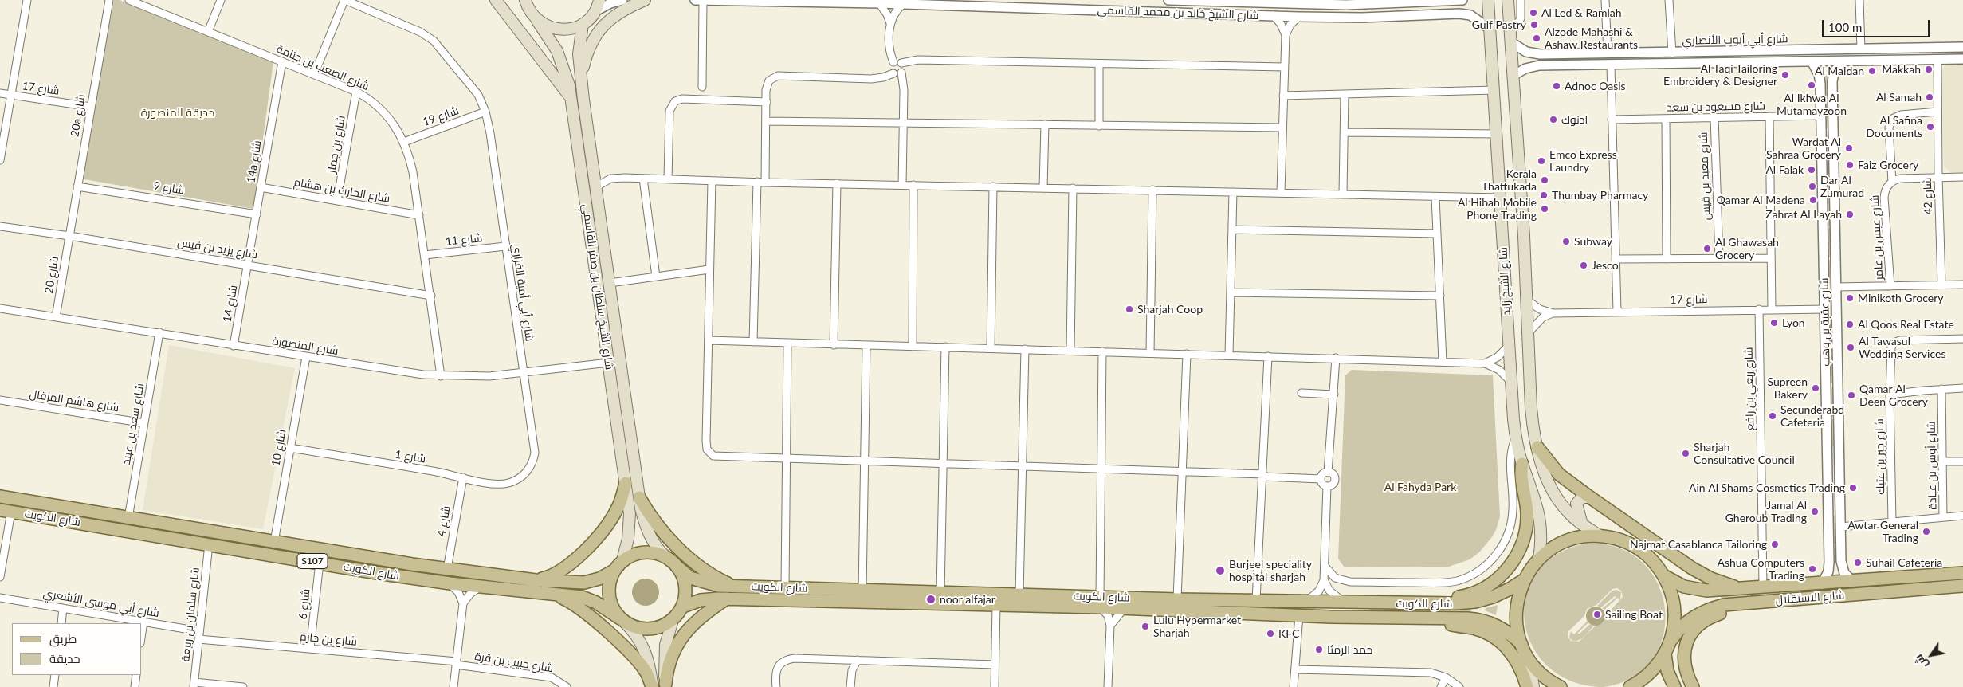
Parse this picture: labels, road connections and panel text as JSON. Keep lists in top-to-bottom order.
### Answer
{
  "streets": {
    "main road": [
      "شارع الشيخ زايد",
      "شارع الشيخ سلطان بن صقر القاسمي",
      "شارع الكويت",
      "S107",
      "شارع الاستقلال"
    ],
    "street": [
      "شارع الشيخ خالد بن محمد القاسمي",
      "شارع أبي أيوب الأنصاري",
      "شارع الصعب بن جثامة",
      "شارع 17",
      "شارع مسعود بن سعد",
      "20a شارع",
      "شارع 19",
      "شارع بن جماز",
      "14a شارع",
      "شارع معبد بن قيس",
      "شارع 9",
      "شارع الحارث بن هشام",
      "شارع 42",
      "شارع عبس بن عامر",
      "شارع 11",
      "شارع يزيد بن قيس",
      "شارع 20",
      "شارع أبي أمية الفزاري",
      "شارع 14",
      "شارع عقبة بن وهب",
      "شارع المنصورة",
      "شارع ربعي بن رافع",
      "شارع هاشم المرقال",
      "شارع سعد بن عبيد",
      "شارع 10",
      "شارع 1",
      "شارع جبر بن عتيك",
      "شارع أوس بن عبادة",
      "شارع 4",
      "شارع أبي موسى الأشعري",
      "شارع 6",
      "شارع سلمان بن ربيعة",
      "شارع بن خازم",
      "شارع حبيب بن قرة"
    ]
  },
  "crossings": [
    ["شارع الشيخ خالد بن محمد القاسمي", "شارع الشيخ زايد"],
    ["شارع أبي أيوب الأنصاري", "شارع 42"],
    ["شارع أبي أيوب الأنصاري", "شارع الشيخ زايد"],
    ["شارع أبي أيوب الأنصاري", "شارع عقبة بن وهب"],
    ["شارع الصعب بن جثامة", "شارع 19"],
    ["شارع الصعب بن جثامة", "شارع بن جماز"],
    ["شارع الصعب بن جثامة", "14a شارع"],
    ["شارع الصعب بن جثامة", "شارع الحارث بن هشام"],
    ["شارع الصعب بن جثامة", "شارع 11"],
    ["شارع الصعب بن جثامة", "شارع يزيد بن قيس"],
    ["شارع الصعب بن جثامة", "شارع المنصورة"],
    ["شارع 17", "20a شارع"],
    ["شارع 17", "شارع الشيخ زايد"],
    ["شارع 17", "شارع عقبة بن وهب"],
    ["شارع 17", "شارع ربعي بن رافع"],
    ["شارع مسعود بن سعد", "شارع معبد بن قيس"],
    ["شارع مسعود بن سعد", "شارع عقبة بن وهب"],
    ["20a شارع", "شارع 9"],
    ["20a شارع", "شارع يزيد بن قيس"],
    ["20a شارع", "شارع 20"],
    ["شارع 19", "شارع أبي أمية الفزاري"],
    ["شارع بن جماز", "شارع الحارث بن هشام"],
    ["14a شارع", "شارع 9"],
    ["14a شارع", "شارع الحارث بن هشام"],
    ["14a شارع", "شارع يزيد بن قيس"],
    ["14a شارع", "شارع 14"],
    ["شارع 42", "شارع عبس بن عامر"],
    ["شارع 11", "شارع أبي أمية الفزاري"],
    ["شارع يزيد بن قيس", "شارع 20"],
    ["شارع يزيد بن قيس", "شارع 14"],
    ["شارع 20", "شارع المنصورة"],
    ["شارع الشيخ سلطان بن صقر القاسمي", "شارع المنصورة"],
    ["شارع الشيخ سلطان بن صقر القاسمي", "شارع الكويت"],
    ["شارع أبي أمية الفزاري", "شارع المنصورة"],
    ["شارع أبي أمية الفزاري", "شارع 1"],
    ["شارع 14", "شارع المنصورة"],
    ["شارع عقبة بن وهب", "شارع الاستقلال"],
    ["شارع المنصورة", "شارع سعد بن عبيد"],
    ["شارع المنصورة", "شارع 10"],
    ["شارع ربعي بن رافع", "شارع الاستقلال"],
    ["شارع هاشم المرقال", "شارع سعد بن عبيد"],
    ["شارع سعد بن عبيد", "شارع الكويت"],
    ["شارع 10", "شارع 1"],
    ["شارع 10", "شارع الكويت"],
    ["شارع 1", "شارع 4"],
    ["شارع الكويت", "شارع 4"],
    ["شارع الكويت", "شارع 6"],
    ["شارع الكويت", "شارع سلمان بن ربيعة"],
    ["شارع أبي موسى الأشعري", "شارع سلمان بن ربيعة"],
    ["شارع 6", "شارع بن خازم"],
    ["شارع سلمان بن ربيعة", "شارع بن خازم"],
    ["شارع بن خازم", "شارع حبيب بن قرة"]
  ],
  "parks": ["حديقة المنصورة", "Al Fahyda Park"],
  "places": [
    "Al Led & Ramlah",
    "Gulf Pastry",
    "Alzode Mahashi & Ashaw Restaurants",
    "Makkah",
    "Al Maidan",
    "Al Taqi Tailoring Embroidery & Designer",
    "Al Ikhwa Al Mutamayzoon",
    "Adnoc Oasis",
    "Al Samah",
    "ادنوك",
    "Al Safina Documents",
    "Wardat Al Sahraa Grocery",
    "Emco Express Laundry",
    "Faiz Grocery",
    "Al Falak",
    "Kerala Thattukada",
    "Dar Al Zumurad",
    "Thumbay Pharmacy",
    "Qamar Al Madena",
    "Al Hibah Mobile Phone Trading",
    "Zahrat Al Layah",
    "Subway",
    "Al Ghawasah Grocery",
    "Jesco",
    "Minikoth Grocery",
    "Sharjah Coop",
    "Lyon",
    "Al Qoos Real Estate",
    "Al Tawasul Wedding Services",
    "Supreen Bakery",
    "Qamar Al Deen Grocery",
    "Secunderabd Cafeteria",
    "Sharjah Consultative Council",
    "Ain Al Shams Cosmetics Trading",
    "Jamal Al Gheroub Trading",
    "Awtar General Trading",
    "Najmat Casablanca Tailoring",
    "Suhail Cafeteria",
    "Ashua Computers Trading",
    "Burjeel speciality hospital sharjah",
    "noor alfajar",
    "Sailing Boat",
    "Lulu Hypermarket Sharjah",
    "KFC",
    "حمد الرمثا"
  ],
  "legend": ["طريق", "حديقة"],
  "scale_bar": "100 m",
  "north": "bottom left"
}
